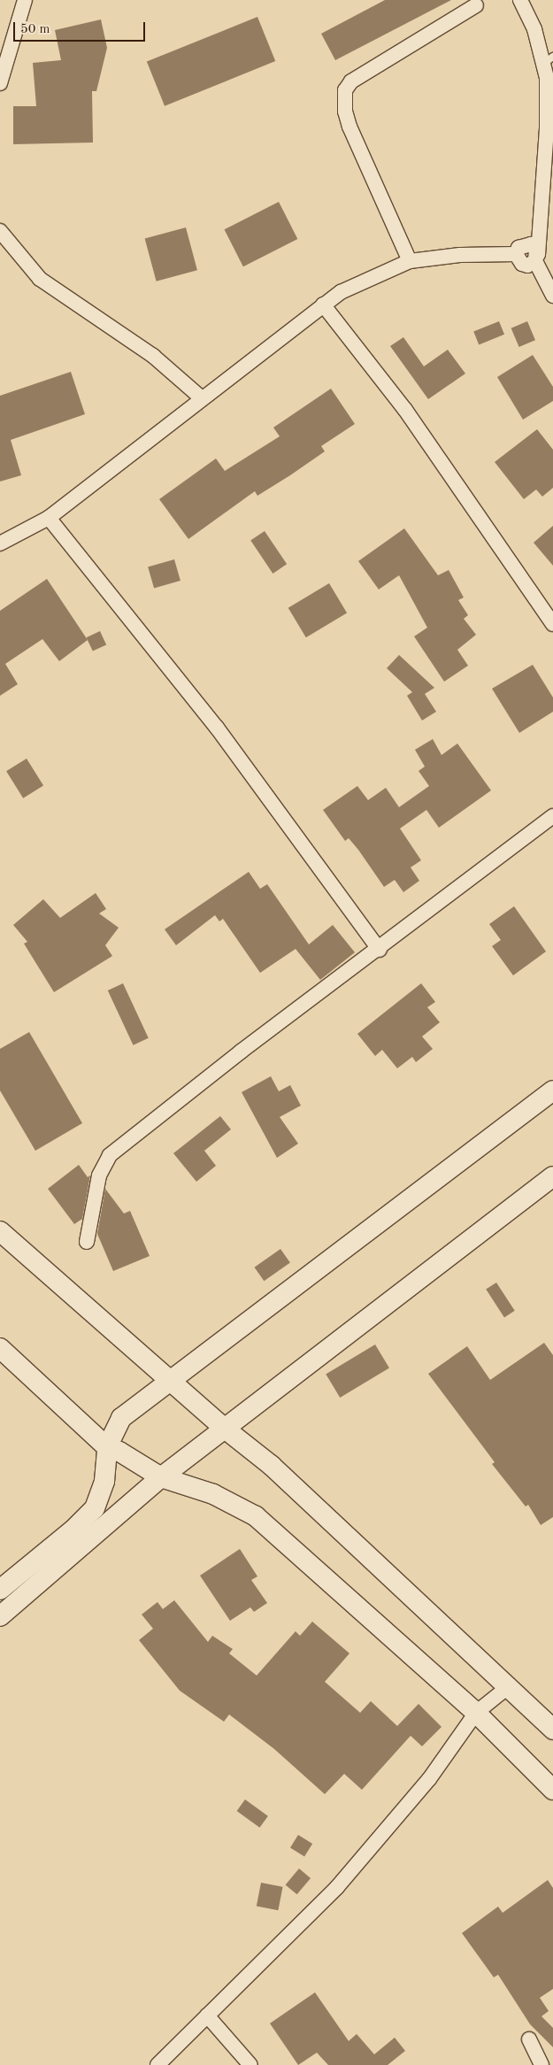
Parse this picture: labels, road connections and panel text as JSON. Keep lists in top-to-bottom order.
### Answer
{
  "scale_bar": "50 m"
}
